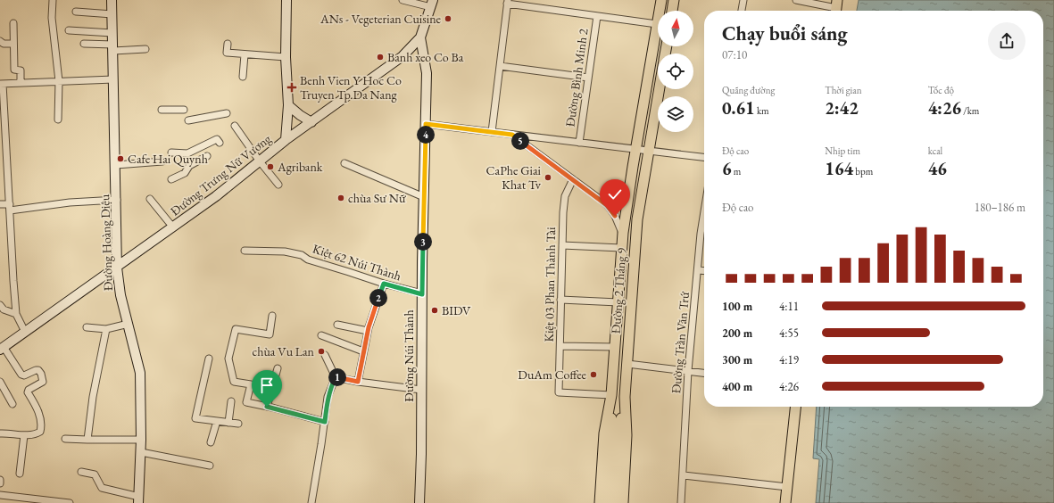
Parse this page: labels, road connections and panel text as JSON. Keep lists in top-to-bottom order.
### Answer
{
  "streets": {
    "main road": [
      "Đường Trưng Nữ Vương",
      "Đường Hoàng Diệu",
      "Đường 2 Tháng 9",
      "Đường Núi Thành"
    ],
    "street": [
      "Đường Bình Minh 2",
      "Kiệt 62 Núi Thành",
      "Kiệt 03 Phan Thành Tài",
      "Đường Trần Văn Trứ"
    ]
  },
  "crossings": [
    ["Đường Trưng Nữ Vương", "Đường Hoàng Diệu"],
    ["Đường Trưng Nữ Vương", "Đường Núi Thành"],
    ["Kiệt 62 Núi Thành", "Đường Núi Thành"],
    ["Kiệt 03 Phan Thành Tài", "Đường 2 Tháng 9"]
  ],
  "places": {
    "other": [
      "ANs - Vegeterian Cuisine",
      "Banh xeo Co Ba",
      "Cafe Hai Quynh",
      "Agribank",
      "CaPhe Giai Khat Tv",
      "chùa Sư Nữ",
      "BIDV",
      "chùa Vu Lan",
      "DuAm Coffee"
    ],
    "health": ["Benh Vien Y Hoc Co Truyen Tp.Da Nang"]
  },
  "north": "top",
  "page": {
    "heading": ["Chạy buổi sáng", "07:10"],
    "stats": [
      ["Quãng đường", "0.61 km"],
      ["Thời gian", "2:42"],
      ["Tốc độ", "4:26 /km"],
      ["Độ cao", "6 m"],
      ["Nhịp tim", "164 bpm"],
      ["kcal", "46"]
    ],
    "pins": [
      "4",
      "5",
      "3",
      "2",
      "1"
    ],
    "chart": ["Độ cao", "180–186 m"],
    "list": [
      {
        "name": "100 m",
        "note": "4:11"
      },
      {
        "name": "200 m",
        "note": "4:55"
      },
      {
        "name": "300 m",
        "note": "4:19"
      },
      {
        "name": "400 m",
        "note": "4:26"
      }
    ]
  }
}
